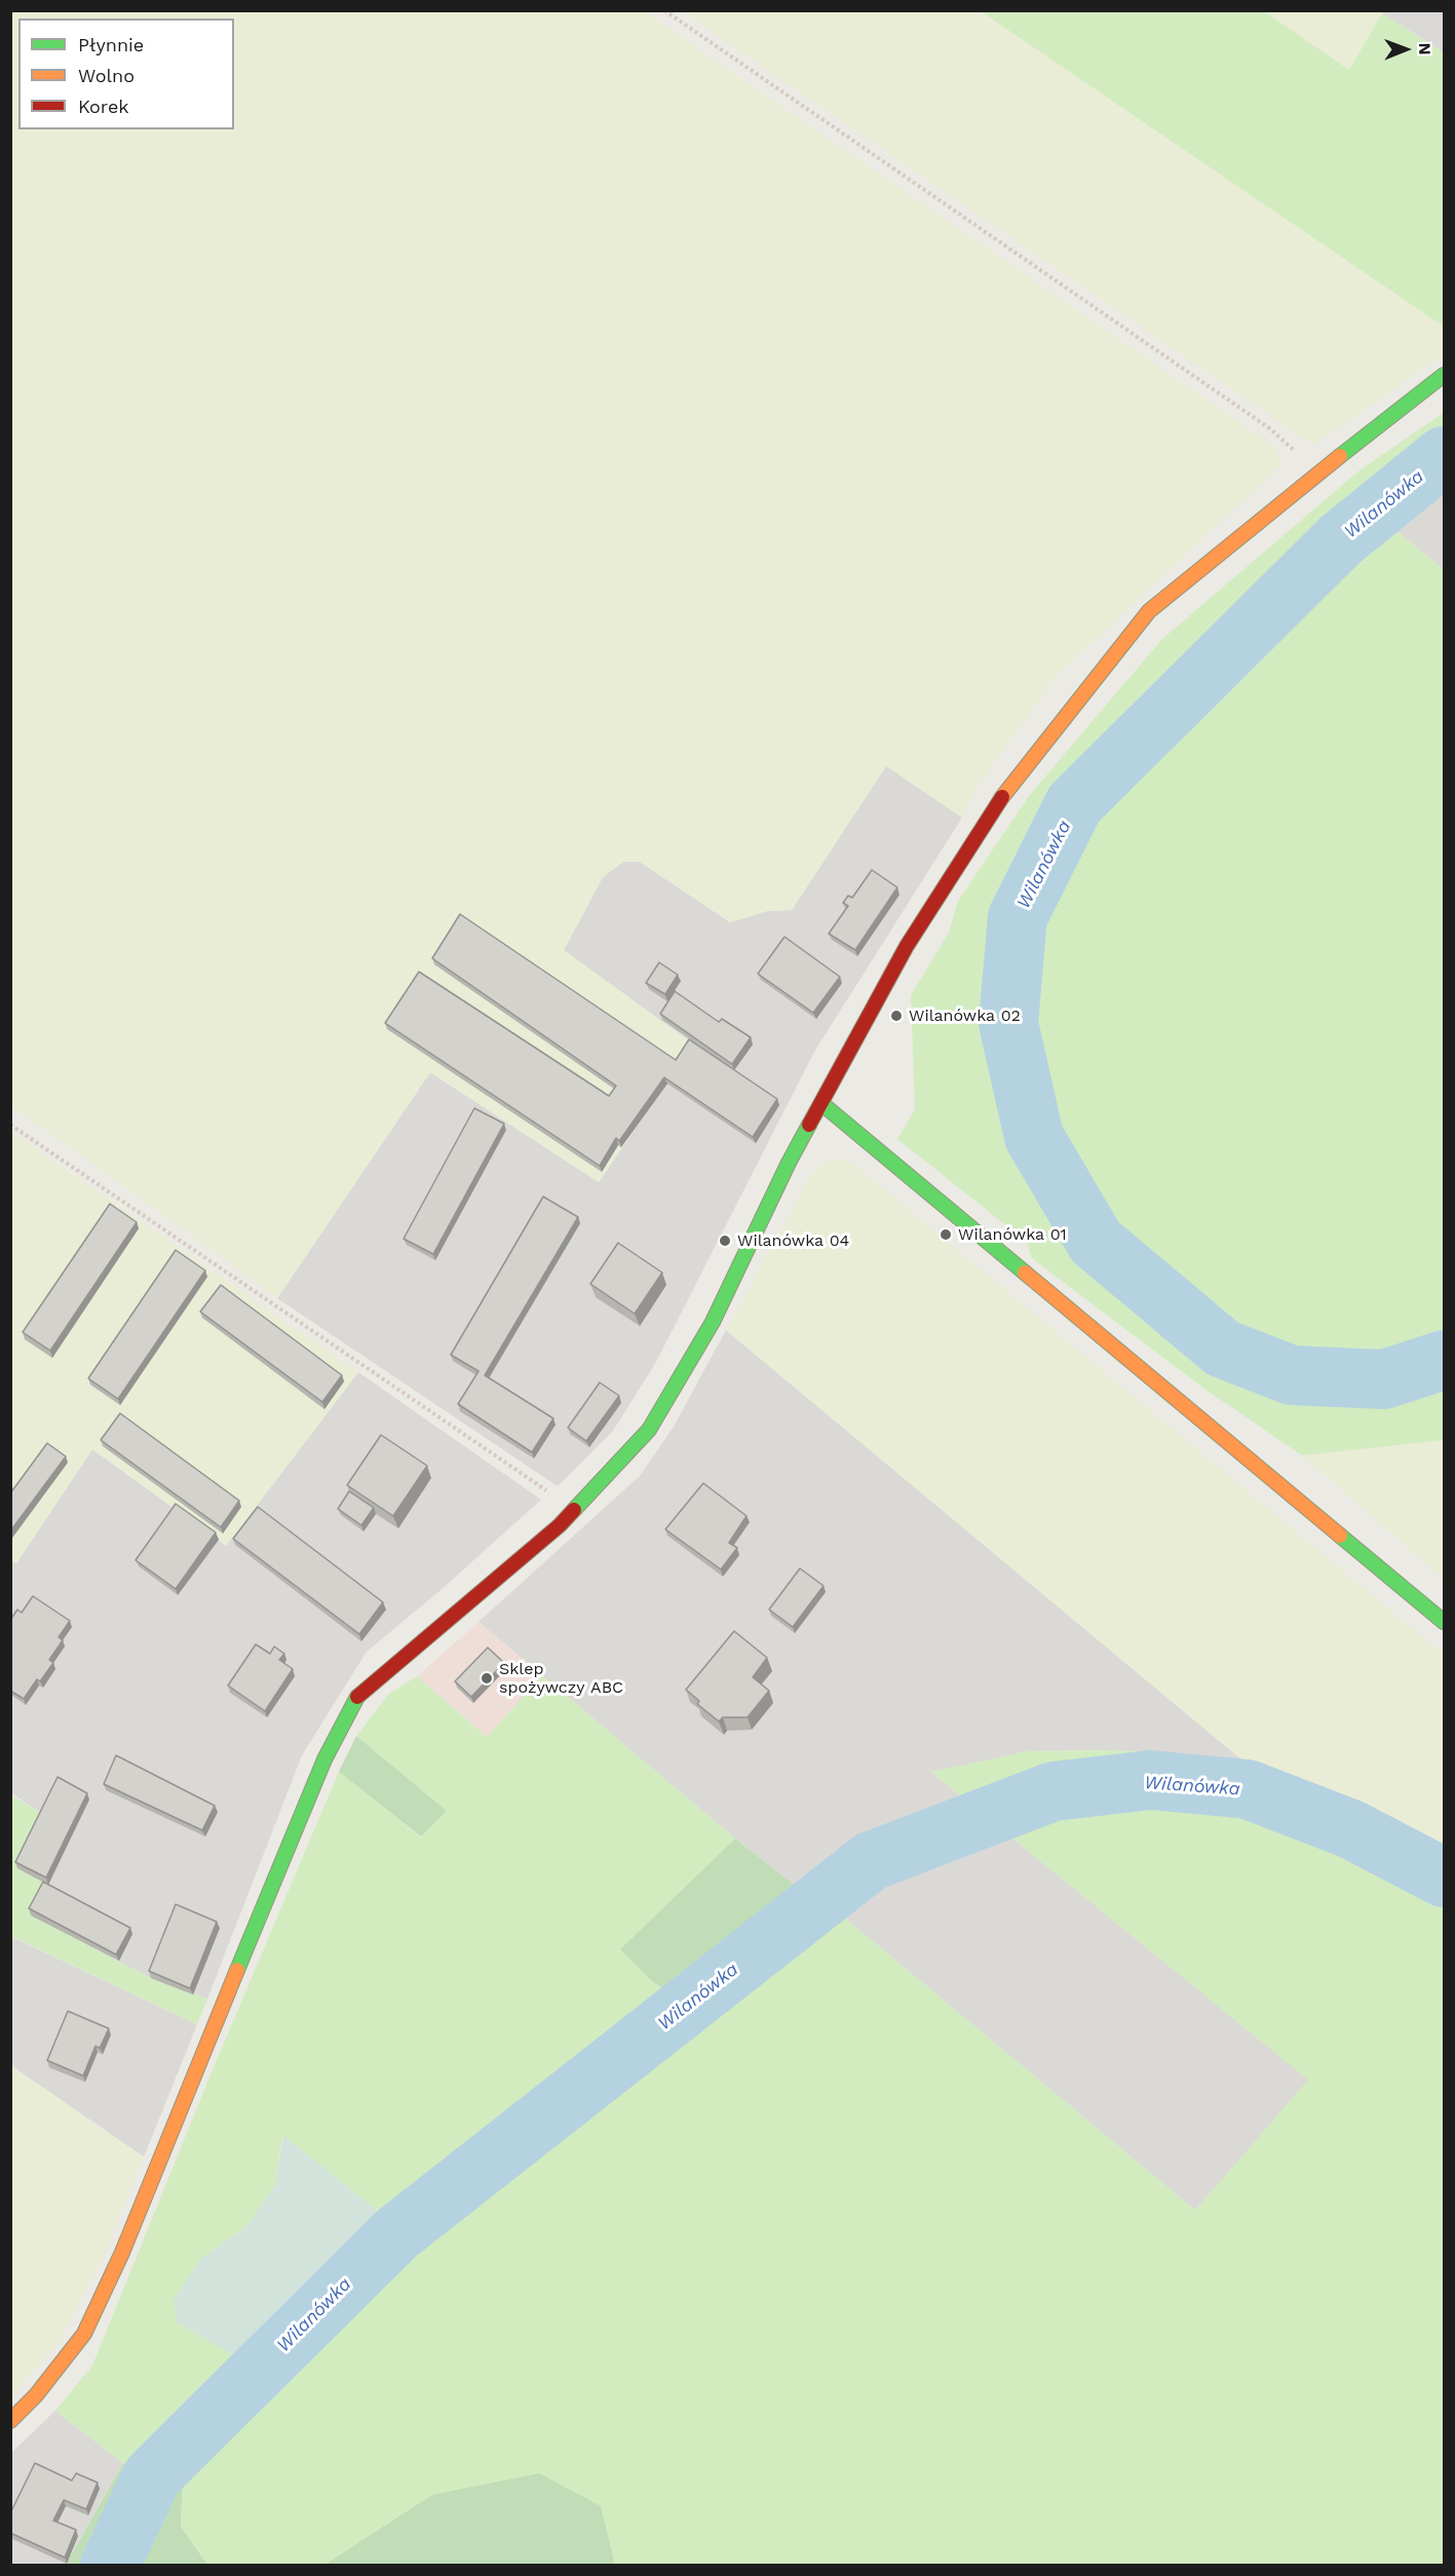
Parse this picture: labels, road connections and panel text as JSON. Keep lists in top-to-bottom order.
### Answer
{
  "water": ["Wilanówka"],
  "places": [
    "Wilanówka 02",
    "Wilanówka 01",
    "Wilanówka 04",
    "Sklep spożywczy ABC"
  ],
  "legend": ["Płynnie", "Wolno", "Korek"],
  "north": "right"
}
